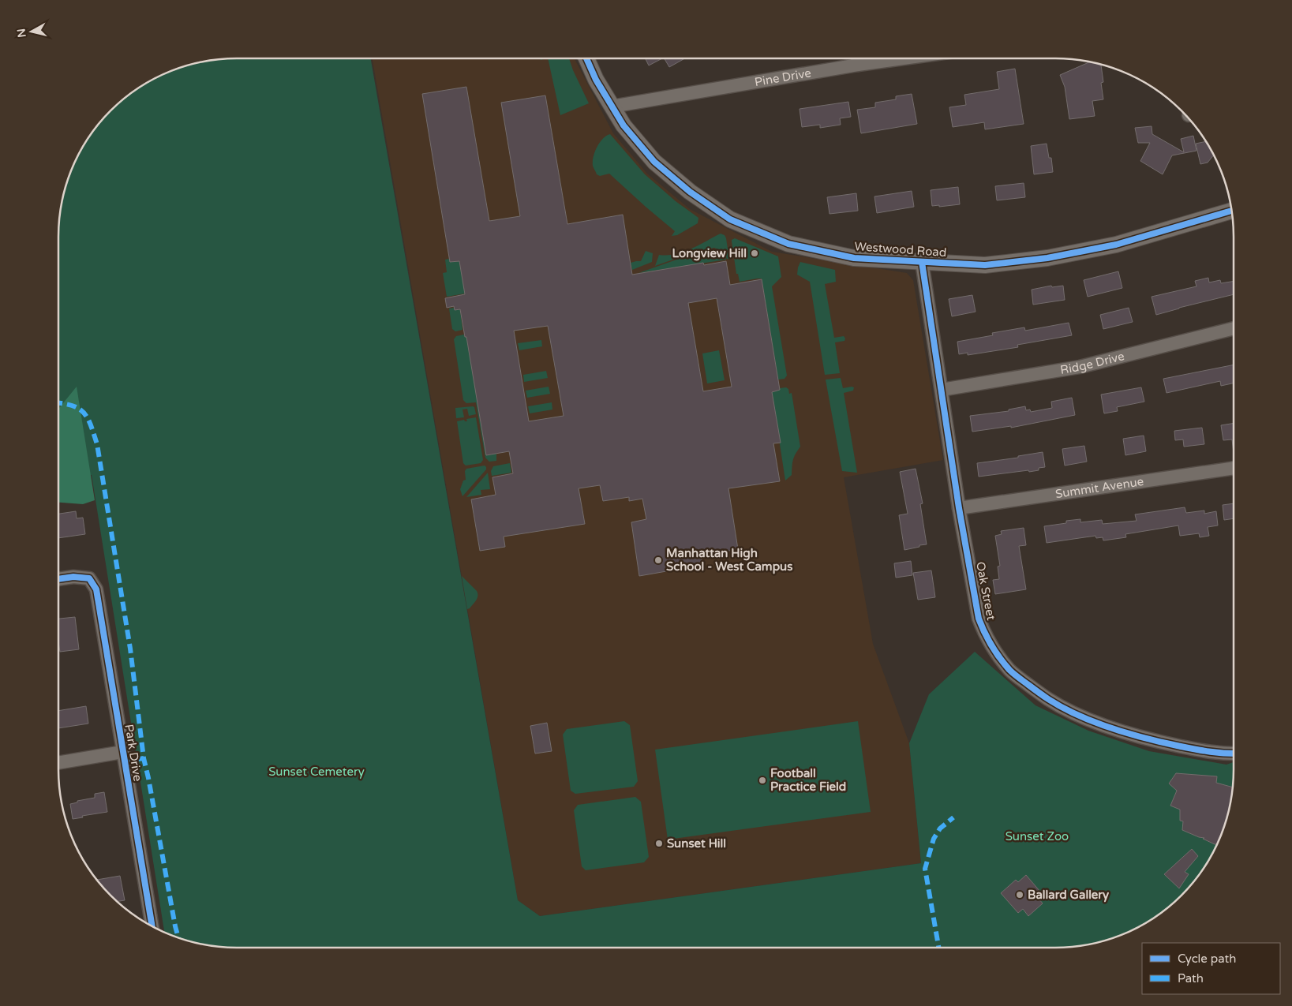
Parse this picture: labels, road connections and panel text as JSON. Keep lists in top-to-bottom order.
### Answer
{
  "streets": {
    "street": [
      "Pine Drive",
      "Westwood Road",
      "Ridge Drive",
      "Summit Avenue",
      "Oak Street",
      "Park Drive"
    ]
  },
  "crossings": [
    ["Pine Drive", "Westwood Road"],
    ["Westwood Road", "Oak Street"],
    ["Ridge Drive", "Oak Street"],
    ["Summit Avenue", "Oak Street"]
  ],
  "parks": ["Sunset Cemetery", "Sunset Zoo"],
  "places": [
    "Longview Hill",
    "Manhattan High School - West Campus",
    "Football Practice Field",
    "Sunset Hill",
    "Ballard Gallery"
  ],
  "legend": ["Cycle path", "Path"],
  "north": "left"
}
